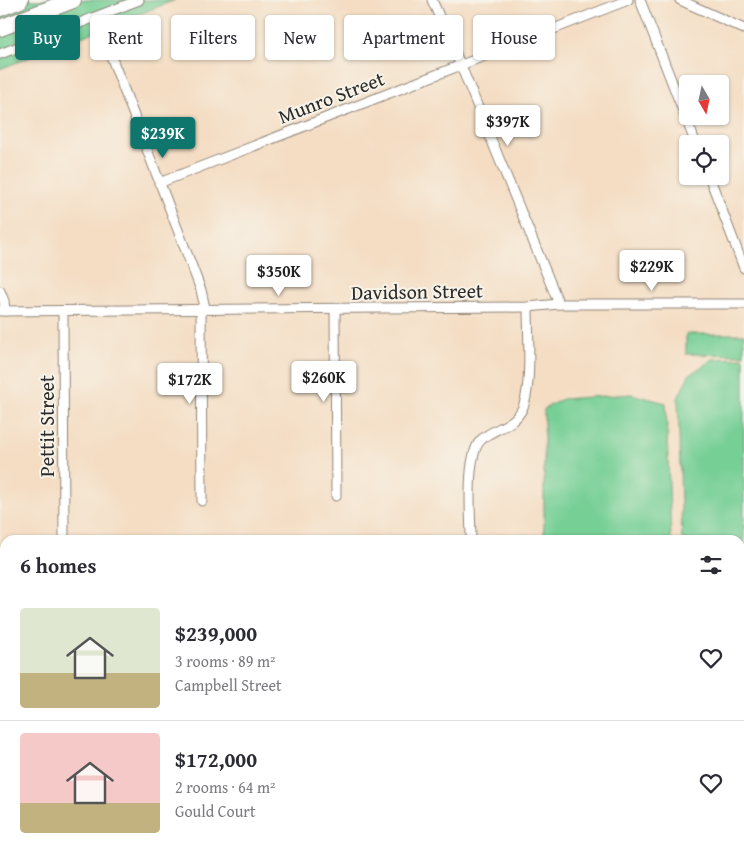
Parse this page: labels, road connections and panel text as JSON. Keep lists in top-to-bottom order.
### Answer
{
  "streets": {
    "street": ["Munro Street", "Davidson Street", "Pettit Street"]
  },
  "crossings": [
    ["Davidson Street", "Pettit Street"]
  ],
  "north": "bottom",
  "page": {
    "chip": [
      "Buy",
      "Rent",
      "Filters",
      "New",
      "Apartment",
      "House"
    ],
    "price": [
      "$397K",
      "$239K",
      "$229K",
      "$350K",
      "$260K",
      "$172K"
    ],
    "heading": "6 homes",
    "list": [
      {
        "name": "$239,000",
        "note": "3 rooms · 89 m² · Campbell Street"
      },
      {
        "name": "$172,000",
        "note": "2 rooms · 64 m² · Gould Court"
      }
    ]
  }
}
